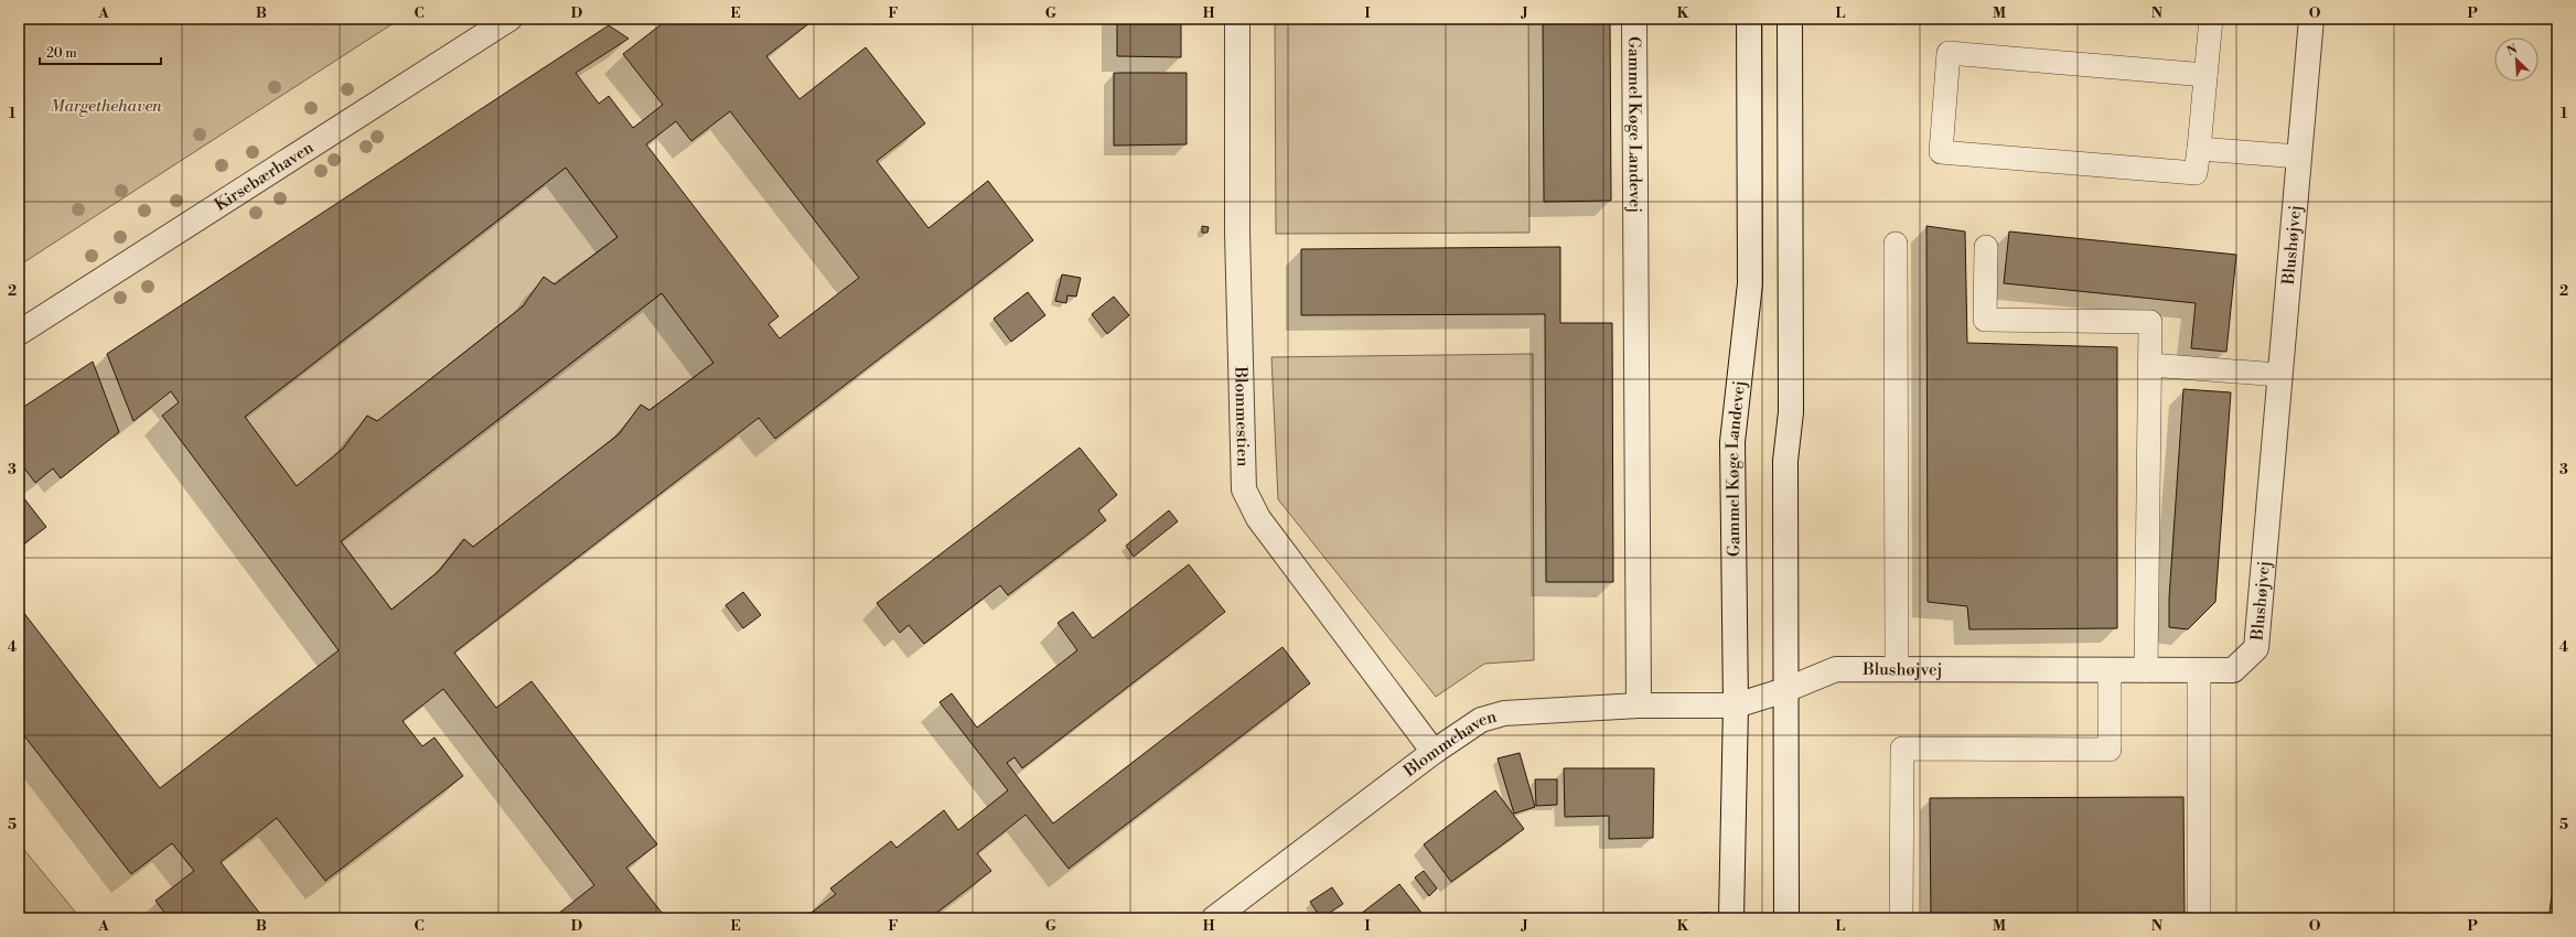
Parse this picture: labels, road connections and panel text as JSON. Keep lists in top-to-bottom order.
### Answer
{
  "streets": {
    "street": [
      "Gammel Køge Landevej",
      "Kirsebærhaven",
      "Blushøjvej",
      "Blommestien",
      "Blommehaven"
    ]
  },
  "crossings": [
    ["Gammel Køge Landevej", "Blushøjvej"],
    ["Gammel Køge Landevej", "Blommehaven"],
    ["Blushøjvej", "Blommehaven"],
    ["Blommestien", "Blommehaven"]
  ],
  "parks": ["Margethehaven"],
  "scale_bar": "20 m",
  "north": "top left",
  "grid": {
    "columns": [
      "A",
      "B",
      "C",
      "D",
      "E",
      "F",
      "G",
      "H",
      "I",
      "J",
      "K",
      "L",
      "M",
      "N",
      "O",
      "P"
    ],
    "rows": [
      "1",
      "2",
      "3",
      "4",
      "5"
    ]
  }
}
